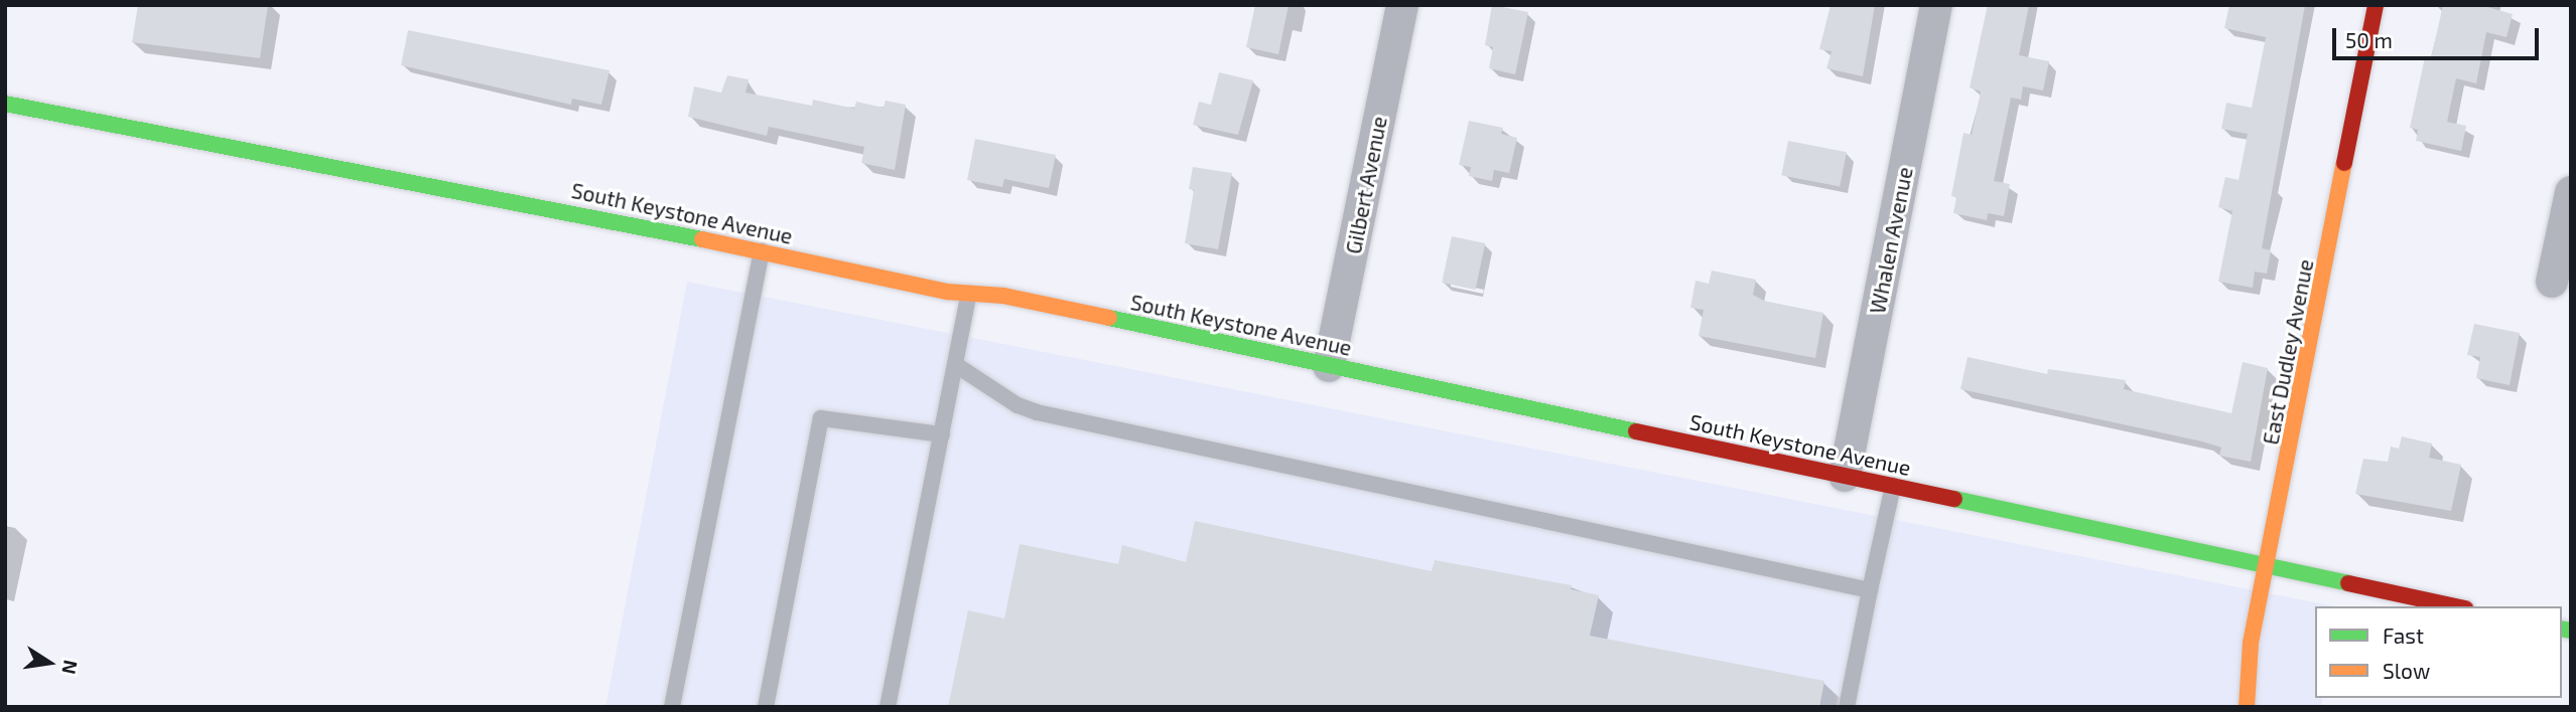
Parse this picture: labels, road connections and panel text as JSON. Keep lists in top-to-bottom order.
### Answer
{
  "streets": {
    "main road": ["South Keystone Avenue", "East Dudley Avenue"],
    "street": ["Gilbert Avenue", "Whalen Avenue"]
  },
  "crossings": [
    ["Gilbert Avenue", "South Keystone Avenue"],
    ["South Keystone Avenue", "Whalen Avenue"],
    ["South Keystone Avenue", "East Dudley Avenue"]
  ],
  "legend": ["Fast", "Slow"],
  "scale_bar": "50 m",
  "north": "right"
}
